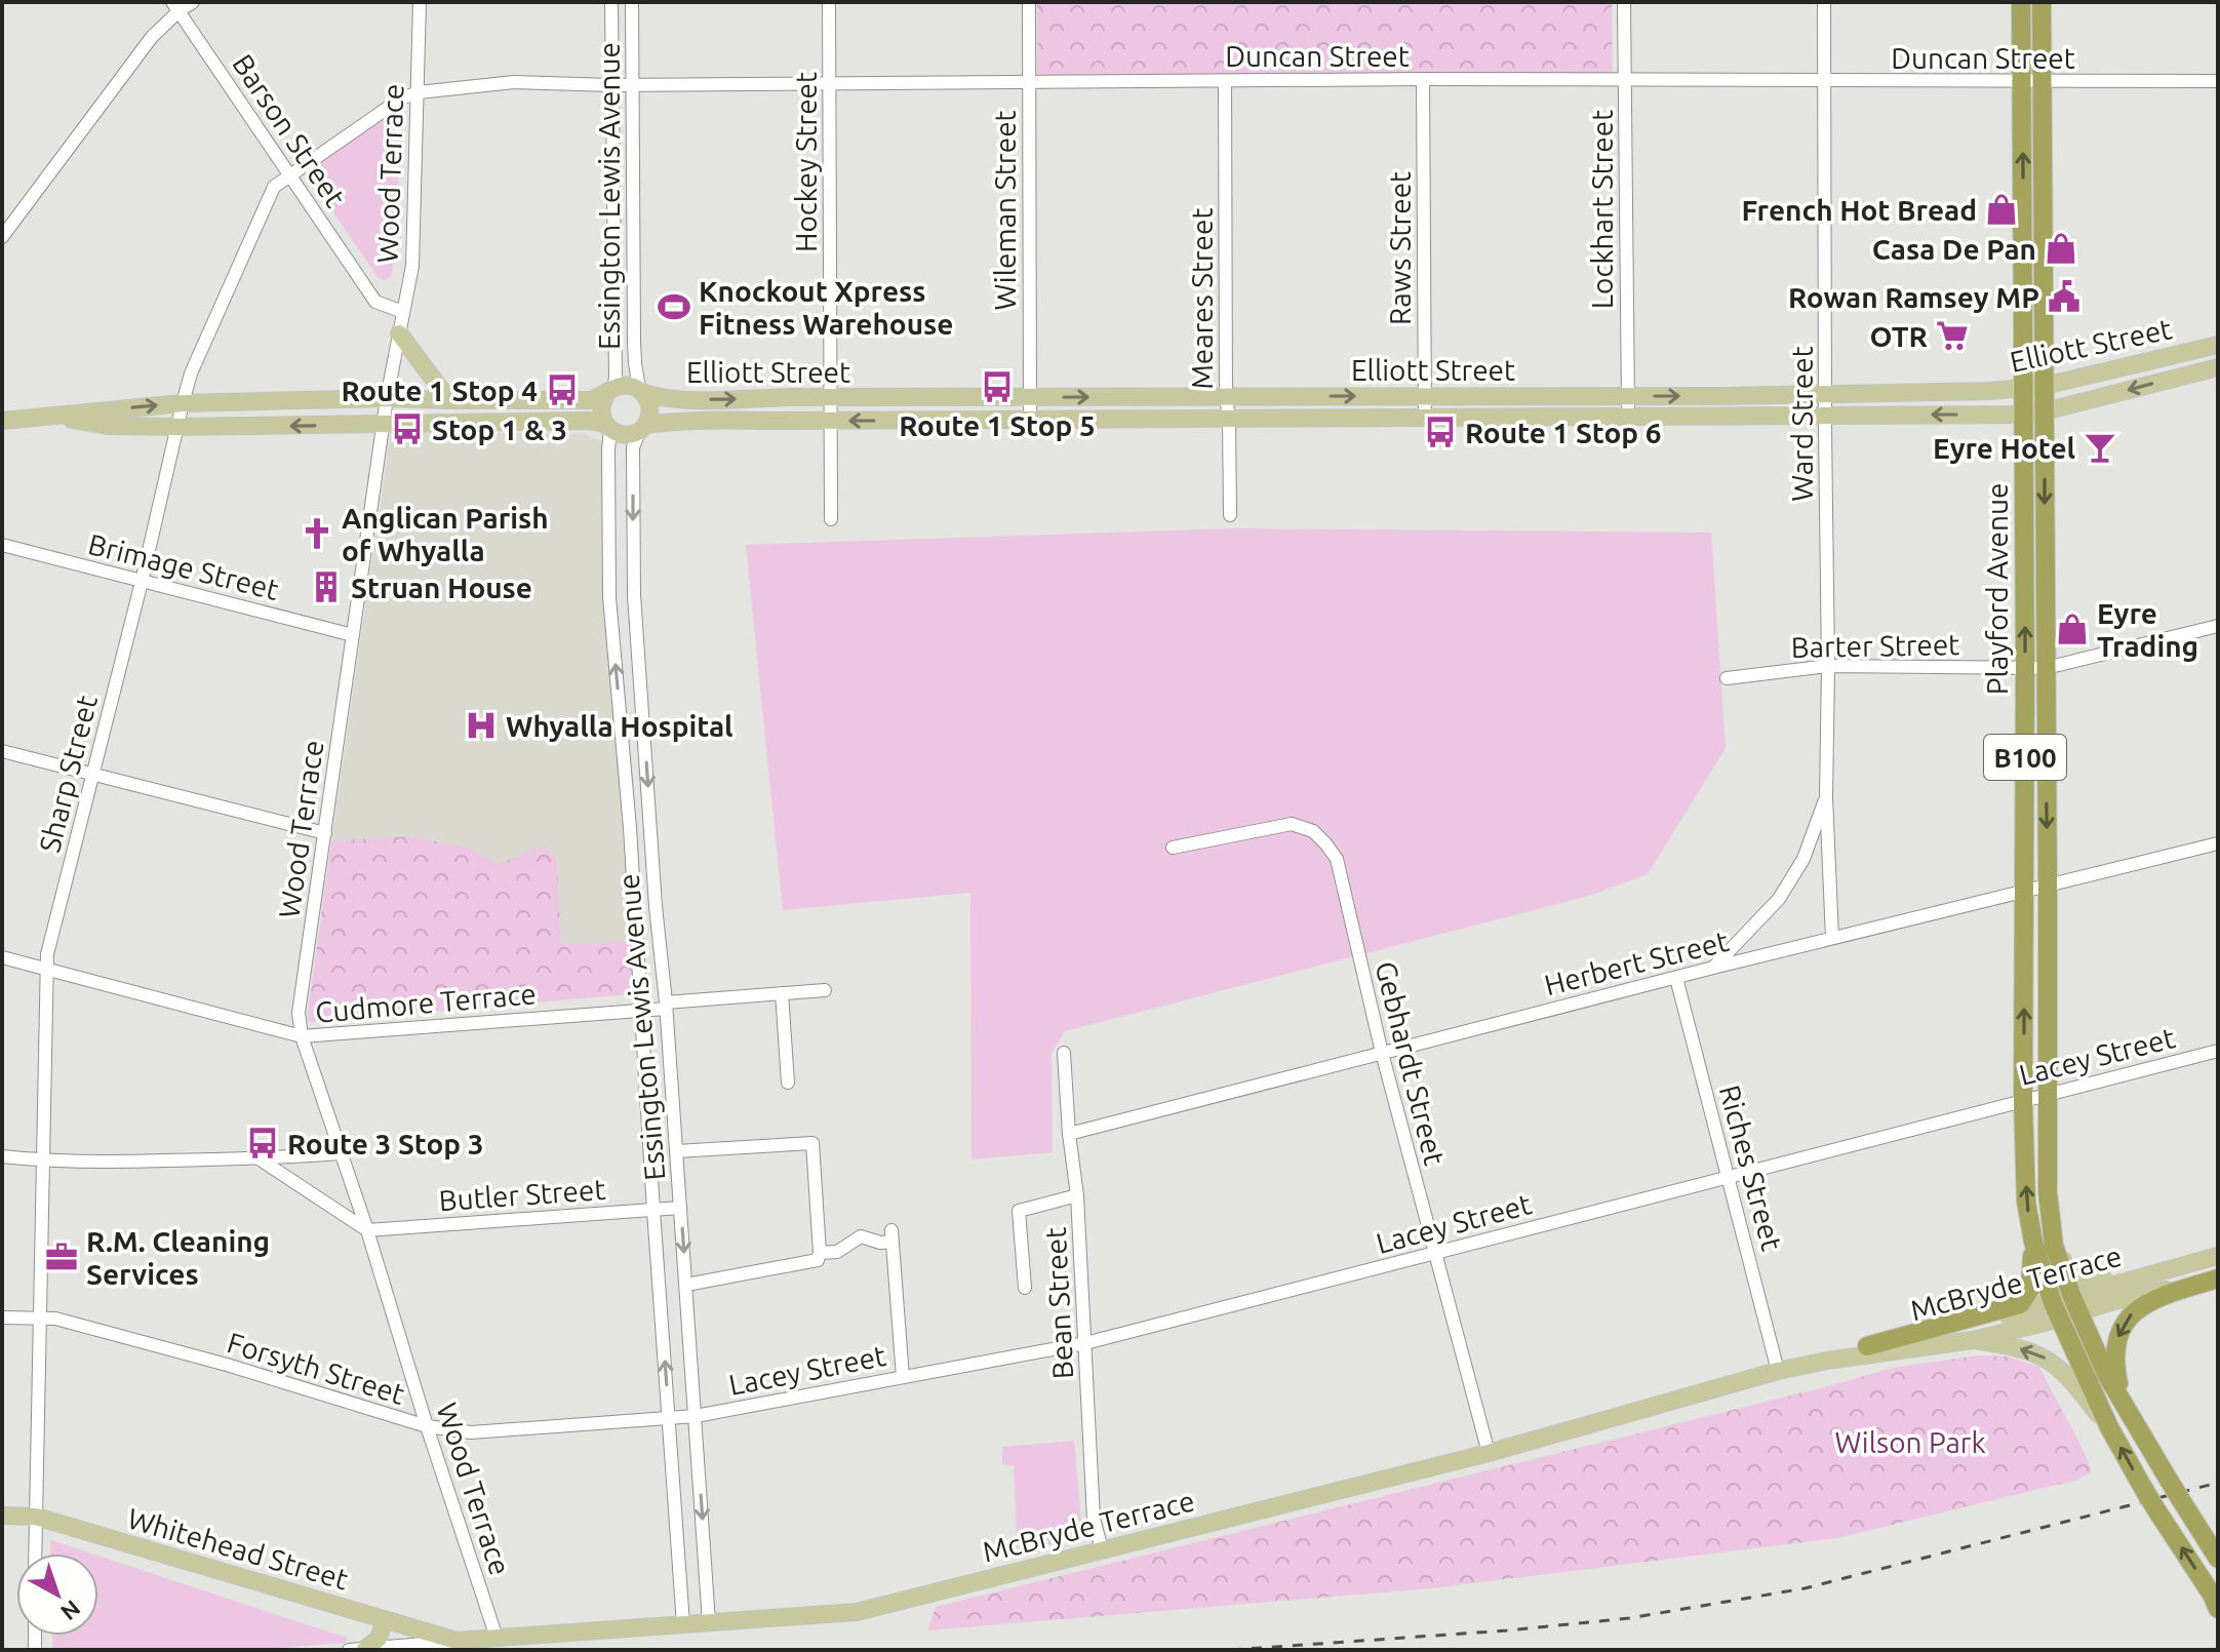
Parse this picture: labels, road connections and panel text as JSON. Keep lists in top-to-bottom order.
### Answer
{
  "streets": {
    "highway": ["Playford Avenue", "B100"],
    "main road": ["Elliott Street", "McBryde Terrace", "Whitehead Street"],
    "street": [
      "Duncan Street",
      "Barson Street",
      "Hockey Street",
      "Wood Terrace",
      "Essington Lewis Avenue",
      "Lockhart Street",
      "Wileman Street",
      "Raws Street",
      "Meares Street",
      "Ward Street",
      "Brimage Street",
      "Barter Street",
      "Sharp Street",
      "Herbert Street",
      "Cudmore Terrace",
      "Lacey Street",
      "Gebhardt Street",
      "Riches Street",
      "Butler Street",
      "Bean Street",
      "Forsyth Street"
    ]
  },
  "crossings": [
    ["Duncan Street", "Hockey Street"],
    ["Duncan Street", "Wood Terrace"],
    ["Duncan Street", "Essington Lewis Avenue"],
    ["Duncan Street", "Lockhart Street"],
    ["Duncan Street", "Wileman Street"],
    ["Duncan Street", "Raws Street"],
    ["Duncan Street", "Meares Street"],
    ["Duncan Street", "Ward Street"],
    ["Duncan Street", "Playford Avenue"],
    ["Duncan Street", "Sharp Street"],
    ["Barson Street", "Wood Terrace"],
    ["Barson Street", "Sharp Street"],
    ["Hockey Street", "Elliott Street"],
    ["Wood Terrace", "Brimage Street"],
    ["Wood Terrace", "Sharp Street"],
    ["Wood Terrace", "Cudmore Terrace"],
    ["Wood Terrace", "Butler Street"],
    ["Wood Terrace", "McBryde Terrace"],
    ["Wood Terrace", "Forsyth Street"],
    ["Essington Lewis Avenue", "Elliott Street"],
    ["Essington Lewis Avenue", "Cudmore Terrace"],
    ["Essington Lewis Avenue", "Lacey Street"],
    ["Essington Lewis Avenue", "Butler Street"],
    ["Essington Lewis Avenue", "McBryde Terrace"],
    ["Essington Lewis Avenue", "Forsyth Street"],
    ["Lockhart Street", "Elliott Street"],
    ["Wileman Street", "Elliott Street"],
    ["Raws Street", "Elliott Street"],
    ["Meares Street", "Elliott Street"],
    ["Elliott Street", "Ward Street"],
    ["Elliott Street", "Playford Avenue"],
    ["Ward Street", "Barter Street"],
    ["Ward Street", "Herbert Street"],
    ["Brimage Street", "Sharp Street"],
    ["Playford Avenue", "Barter Street"],
    ["Playford Avenue", "B100"],
    ["Playford Avenue", "Herbert Street"],
    ["Playford Avenue", "Lacey Street"],
    ["Playford Avenue", "McBryde Terrace"],
    ["B100", "McBryde Terrace"],
    ["Sharp Street", "Cudmore Terrace"],
    ["Sharp Street", "Forsyth Street"],
    ["Sharp Street", "Whitehead Street"],
    ["Herbert Street", "Gebhardt Street"],
    ["Herbert Street", "Riches Street"],
    ["Herbert Street", "Bean Street"],
    ["Lacey Street", "Gebhardt Street"],
    ["Lacey Street", "Riches Street"],
    ["Lacey Street", "Bean Street"],
    ["Lacey Street", "Forsyth Street"],
    ["Gebhardt Street", "McBryde Terrace"],
    ["Riches Street", "McBryde Terrace"],
    ["McBryde Terrace", "Bean Street"],
    ["McBryde Terrace", "Whitehead Street"]
  ],
  "parks": ["Wilson Park"],
  "places": {
    "shop": ["French Hot Bread", "Casa De Pan", "Eyre Trading"],
    "public building": ["Rowan Ramsey MP"],
    "sports": ["Knockout Xpress Fitness Warehouse"],
    "supermarket": ["OTR"],
    "bus stop": [
      "Route 1 Stop 5",
      "Route 1 Stop 4",
      "Stop 1 & 3",
      "Route 1 Stop 6",
      "Route 3 Stop 3"
    ],
    "bar": ["Eyre Hotel"],
    "church": ["Anglican Parish of Whyalla"],
    "building": ["Struan House"],
    "hospital": ["Whyalla Hospital"],
    "office": ["R.M. Cleaning Services"]
  },
  "north": "bottom right"
}
